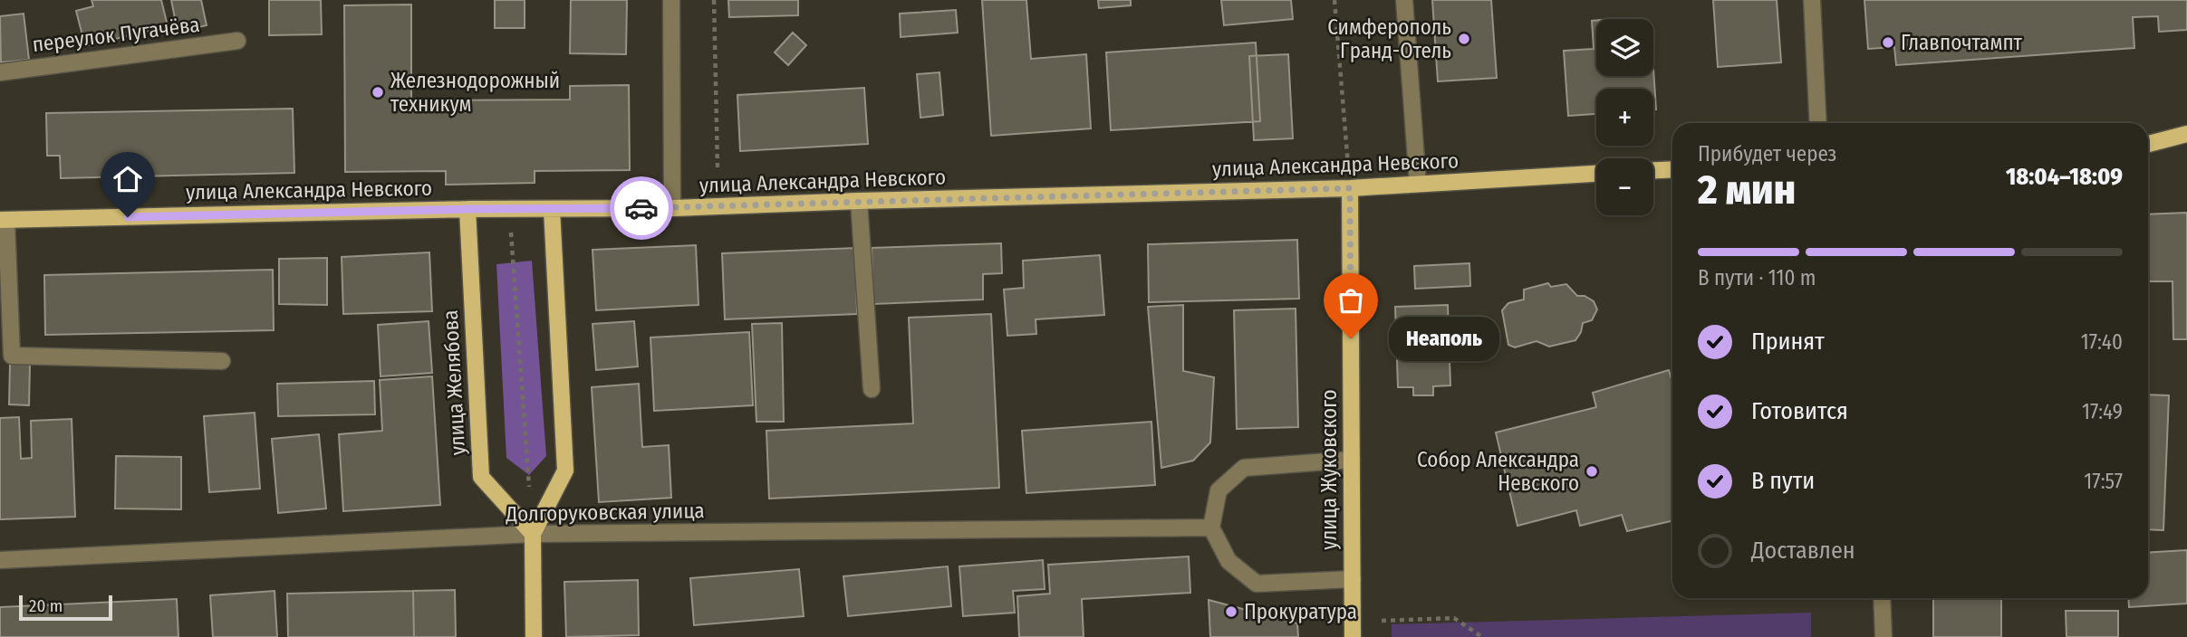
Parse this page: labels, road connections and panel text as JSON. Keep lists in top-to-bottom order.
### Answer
{
  "streets": {
    "main road": ["улица Александра Невского", "улица Желябова", "улица Жуковского"],
    "street": ["переулок Пугачёва", "Долгоруковская улица"]
  },
  "crossings": [
    ["улица Александра Невского", "улица Желябова"],
    ["улица Александра Невского", "улица Жуковского"],
    ["улица Желябова", "Долгоруковская улица"]
  ],
  "places": [
    "Симферополь Гранд-Отель",
    "Главпочтампт",
    "Железнодорожный техникум",
    "Неаполь",
    "Собор Александра Невского",
    "Прокуратура"
  ],
  "scale_bar": "20 m",
  "page": {
    "map_buttons": ["+", "−"],
    "heading": ["2 мин", "Прибудет через", "18:04–18:09"],
    "bar": "В пути · 110 m",
    "list": [
      ["Принят", "17:40"],
      ["Готовится", "17:49"],
      ["В пути", "17:57"],
      "Доставлен"
    ],
    "bubble": "Неаполь",
    "scale": "20 m"
  }
}
